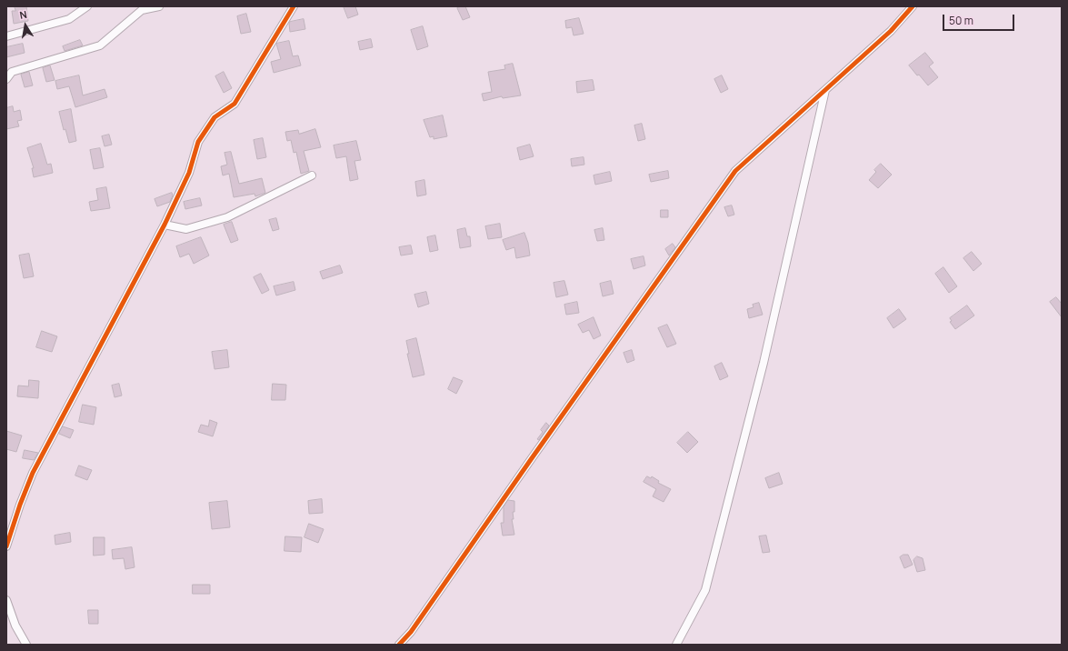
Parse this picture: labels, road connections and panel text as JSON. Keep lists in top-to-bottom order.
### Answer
{
  "scale_bar": "50 m",
  "north": "top"
}
